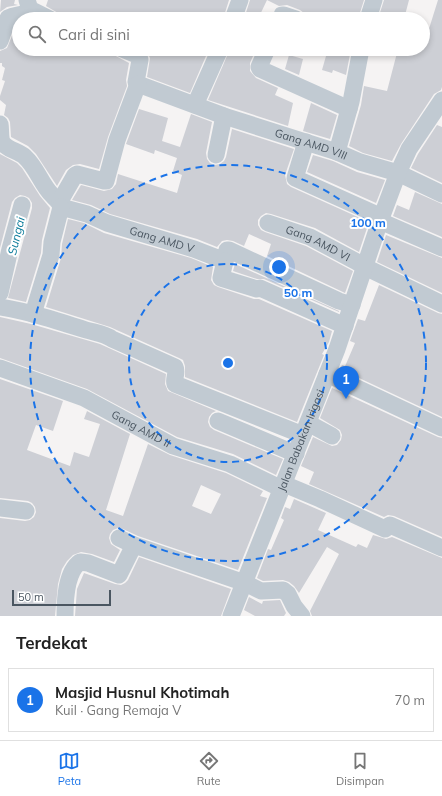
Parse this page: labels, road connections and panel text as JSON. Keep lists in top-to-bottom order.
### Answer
{
  "streets": {
    "street": [
      "Gang AMD VIII",
      "Gang AMD V",
      "Gang AMD VI",
      "Gang AMD II",
      "Jalan Babakan Irigasi"
    ]
  },
  "crossings": [
    ["Gang AMD VIII", "Jalan Babakan Irigasi"],
    ["Gang AMD VI", "Jalan Babakan Irigasi"],
    ["Gang AMD II", "Jalan Babakan Irigasi"]
  ],
  "water": ["Sungai"],
  "scale_bar": "50 m",
  "page": {
    "search": "Cari di sini",
    "pins": "1",
    "scale": "50 m",
    "heading": "Terdekat",
    "list": [
      {
        "mark": "1",
        "name": "Masjid Husnul Khotimah",
        "note": "Kuil · Gang Remaja V",
        "value": "70 m"
      }
    ],
    "nav": ["Peta", "Rute", "Disimpan"]
  },
  "rings": ["100 m", "50 m"]
}
